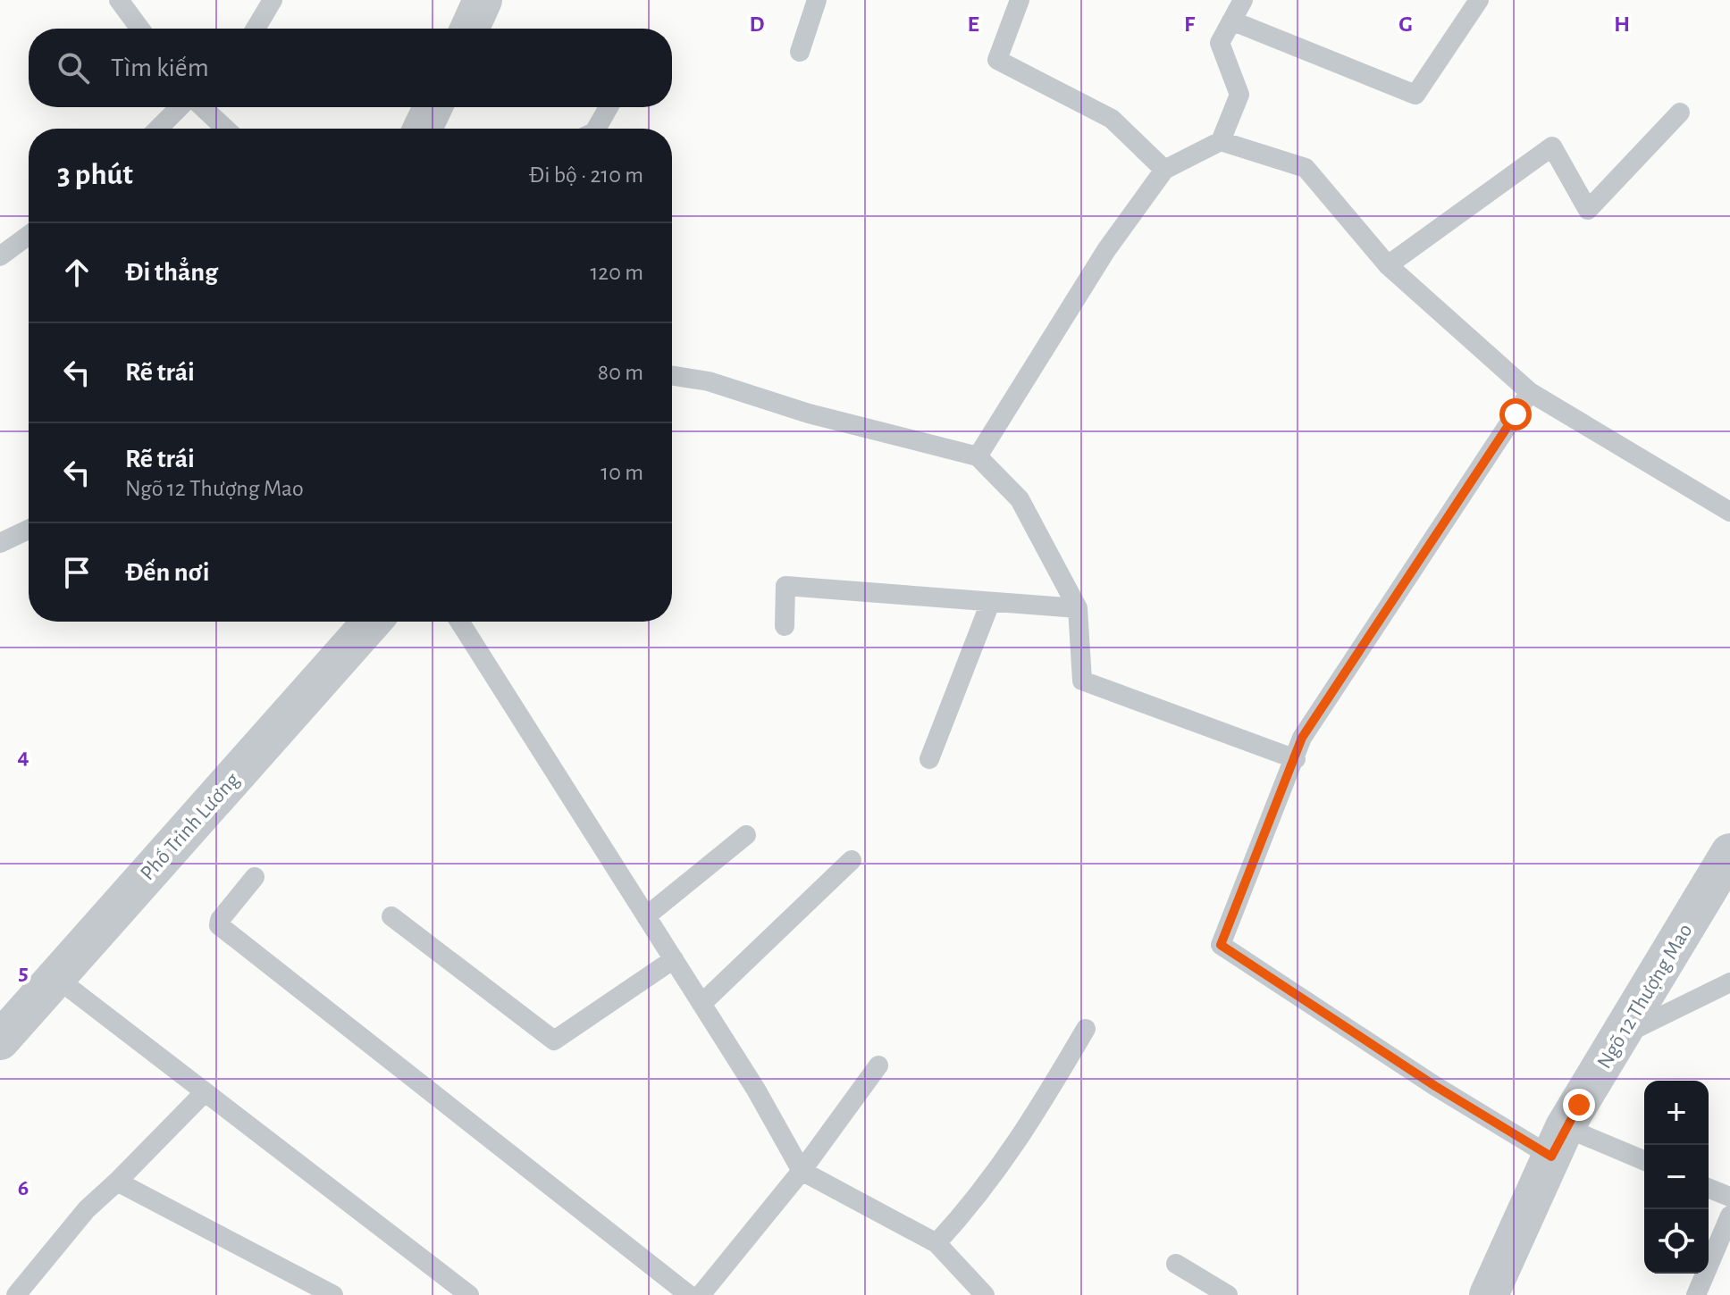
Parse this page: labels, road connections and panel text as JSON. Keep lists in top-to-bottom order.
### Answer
{
  "streets": {
    "street": ["Phố Trinh Lương", "Ngõ 12 Thượng Mao"]
  },
  "page": {
    "search": "Tìm kiếm",
    "heading": ["3 phút", "Đi bộ · 210 m"],
    "list": [
      ["Đi thẳng", "120 m"],
      ["Rẽ trái", "80 m"],
      ["Rẽ trái", "Ngõ 12 Thượng Mao", "10 m"],
      "Đến nơi"
    ],
    "map_buttons": ["+", "−"]
  },
  "grid": {
    "columns": [
      "D",
      "E",
      "F",
      "G",
      "H"
    ],
    "rows": ["4", "5", "6"]
  }
}
